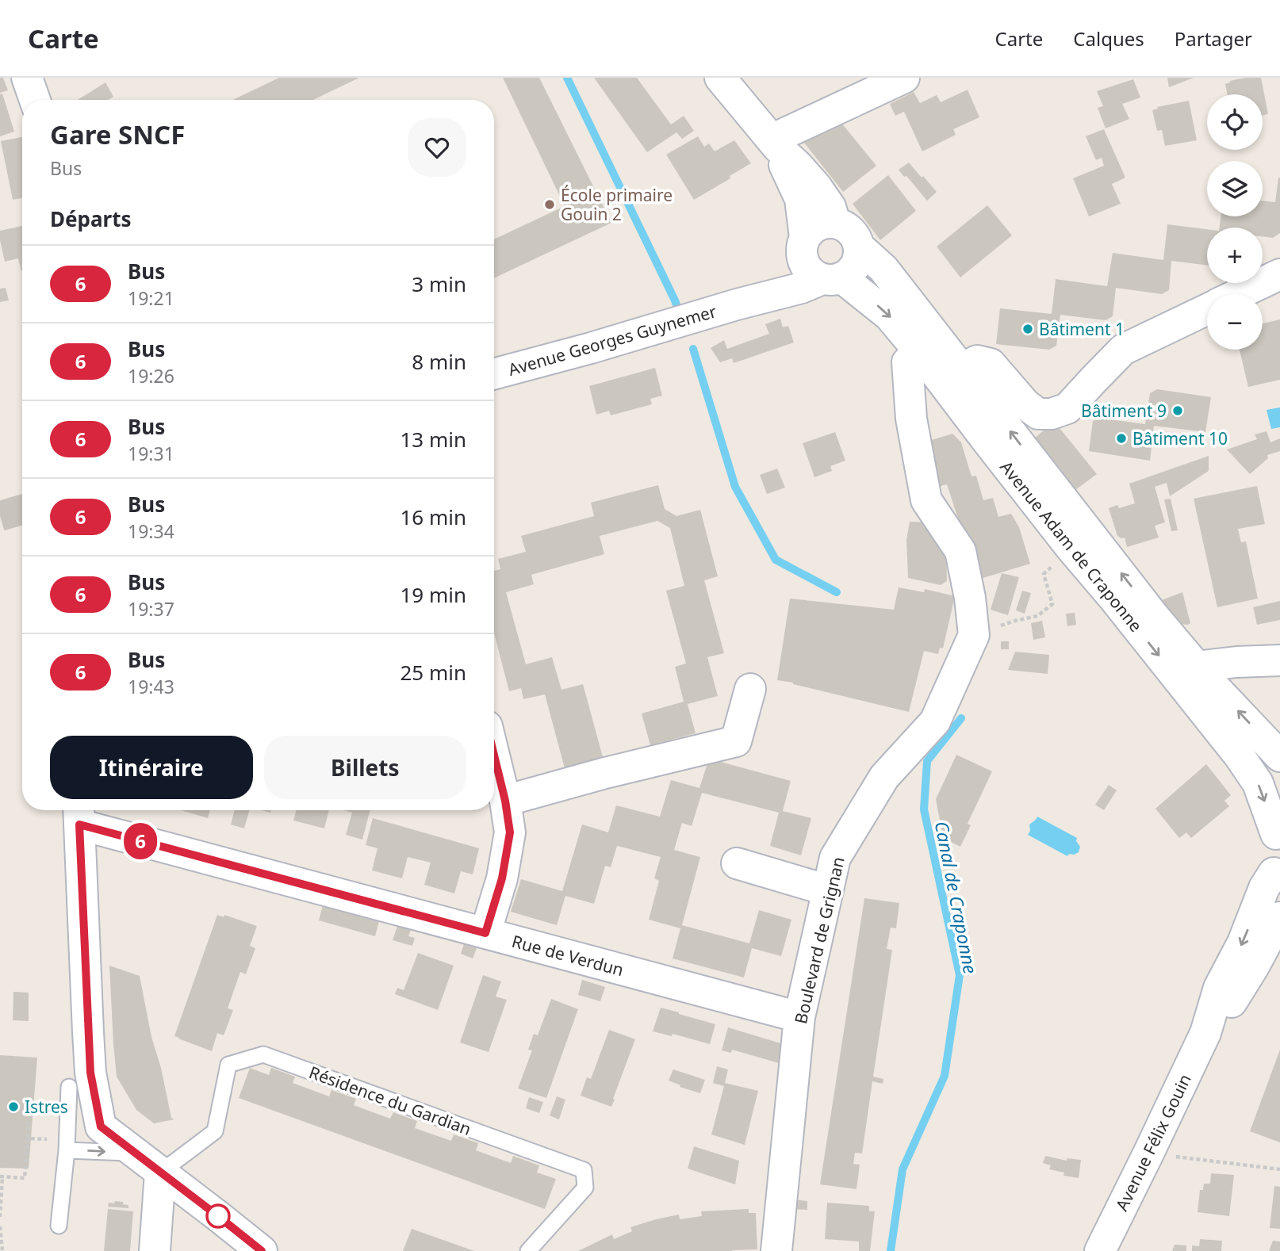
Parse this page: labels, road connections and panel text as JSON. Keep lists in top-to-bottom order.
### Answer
{
  "streets": {
    "street": [
      "Avenue Georges Guynemer",
      "Avenue Adam de Craponne",
      "Boulevard de Grignan",
      "Rue de Verdun",
      "Avenue Félix Gouin"
    ],
    "lane": ["Résidence du Gardian"]
  },
  "crossings": [
    ["Boulevard de Grignan", "Rue de Verdun"]
  ],
  "water": ["Canal de Craponne"],
  "places": [
    "École primaire Gouin 2",
    "Bâtiment 1",
    "Bâtiment 9",
    "Bâtiment 10",
    "Istres"
  ],
  "lines": ["bus line 6"],
  "page": {
    "header": "Carte",
    "nav": ["Carte", "Calques", "Partager"],
    "on_map": "6",
    "map_buttons": ["+", "−"],
    "heading": [
      ["Gare SNCF", "Bus"],
      "Départs"
    ],
    "list": [
      {
        "mark": "6",
        "name": "Bus",
        "note": "19:21",
        "value": "3 min"
      },
      {
        "mark": "6",
        "name": "Bus",
        "note": "19:26",
        "value": "8 min"
      },
      {
        "mark": "6",
        "name": "Bus",
        "note": "19:31",
        "value": "13 min"
      },
      {
        "mark": "6",
        "name": "Bus",
        "note": "19:34",
        "value": "16 min"
      },
      {
        "mark": "6",
        "name": "Bus",
        "note": "19:37",
        "value": "19 min"
      },
      {
        "mark": "6",
        "name": "Bus",
        "note": "19:43",
        "value": "25 min"
      }
    ],
    "buttons": ["Itinéraire", "Billets"]
  }
}
